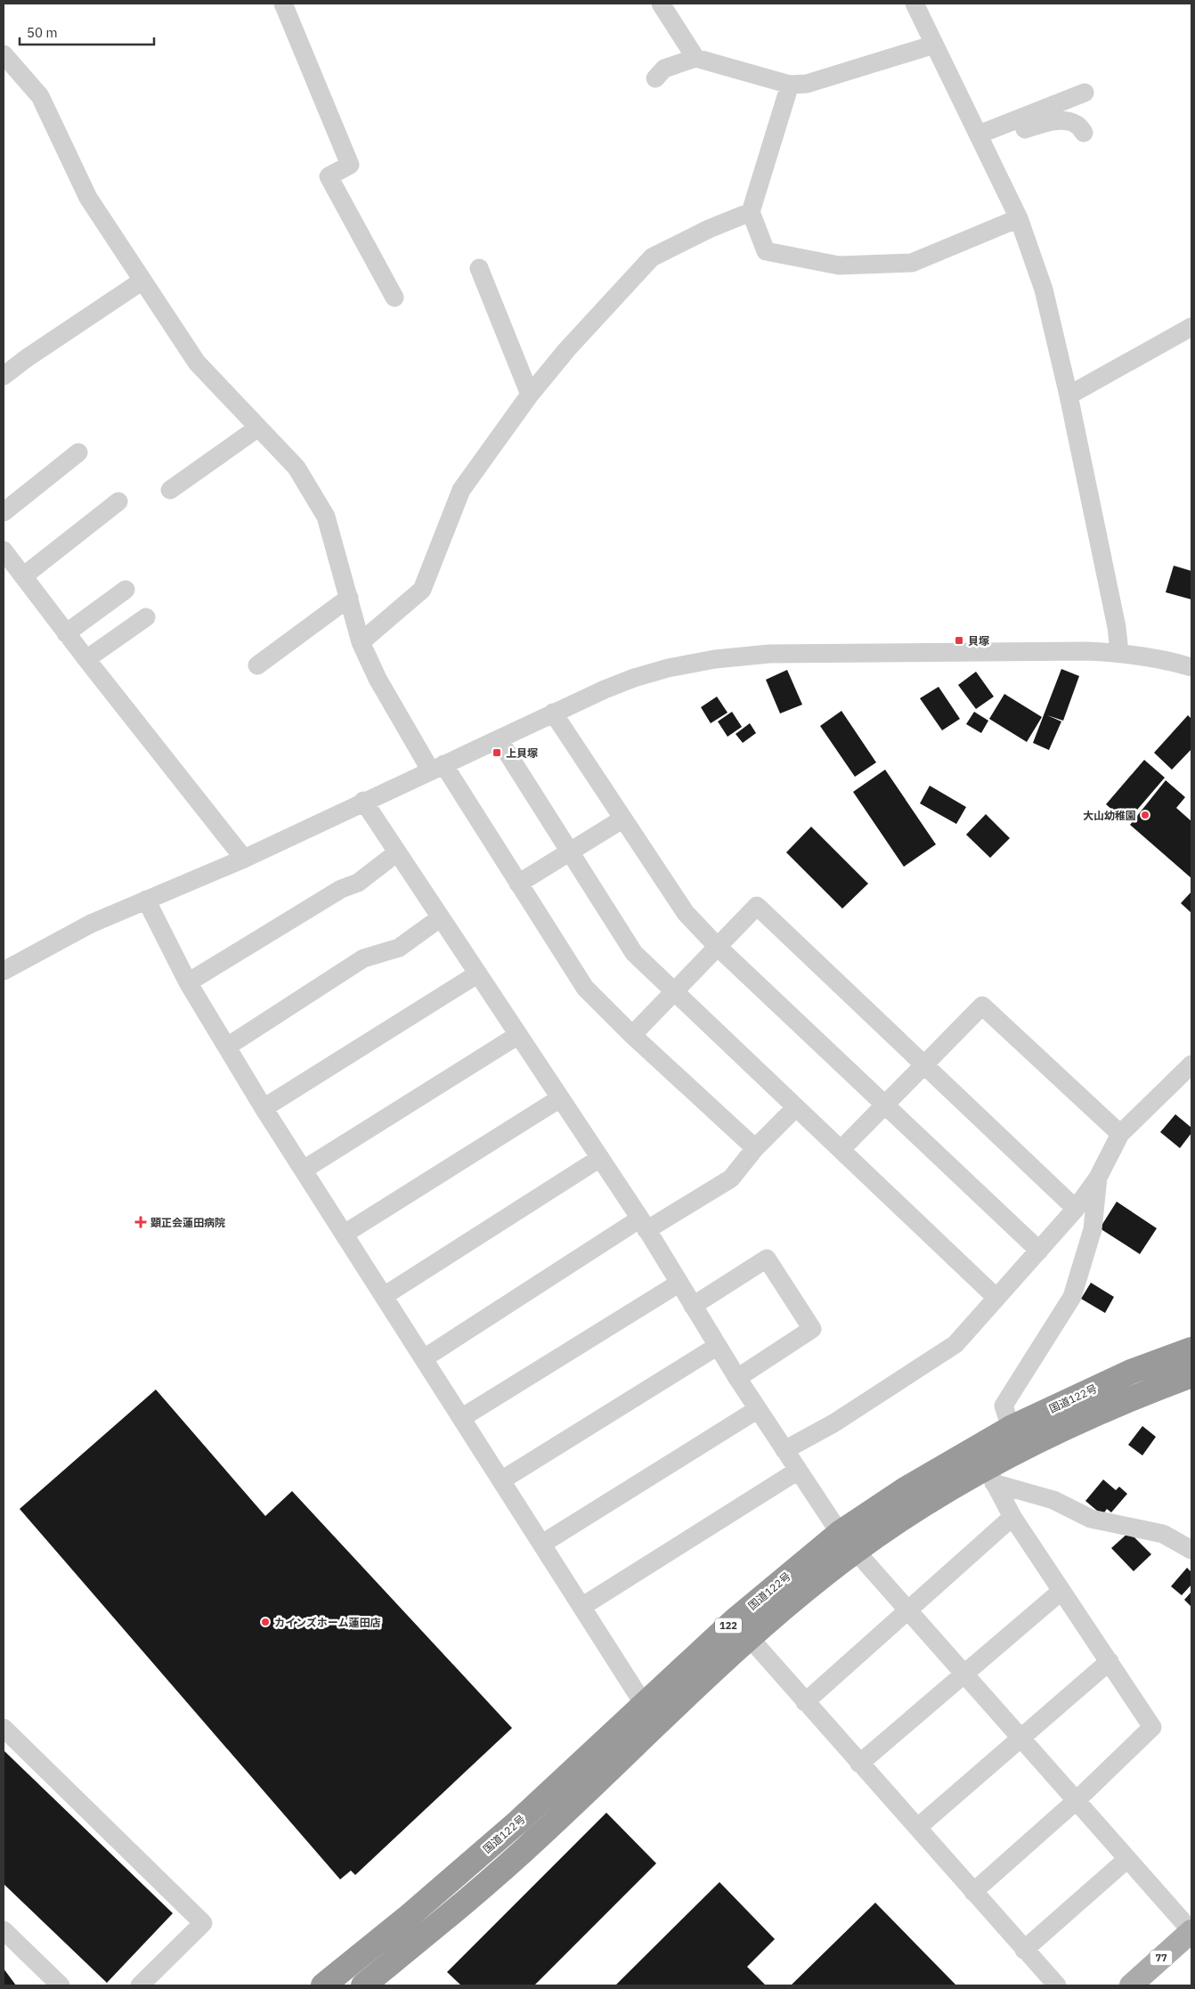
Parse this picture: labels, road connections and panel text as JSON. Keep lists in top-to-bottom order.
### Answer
{
  "streets": {
    "highway": ["国道122号", "122"],
    "main road": ["77"]
  },
  "places": {
    "transit": ["貝塚", "上貝塚"],
    "other": ["大山幼稚園", "カインズホーム蓮田店"],
    "health": ["顕正会蓮田病院"]
  },
  "scale_bar": "50 m"
}
